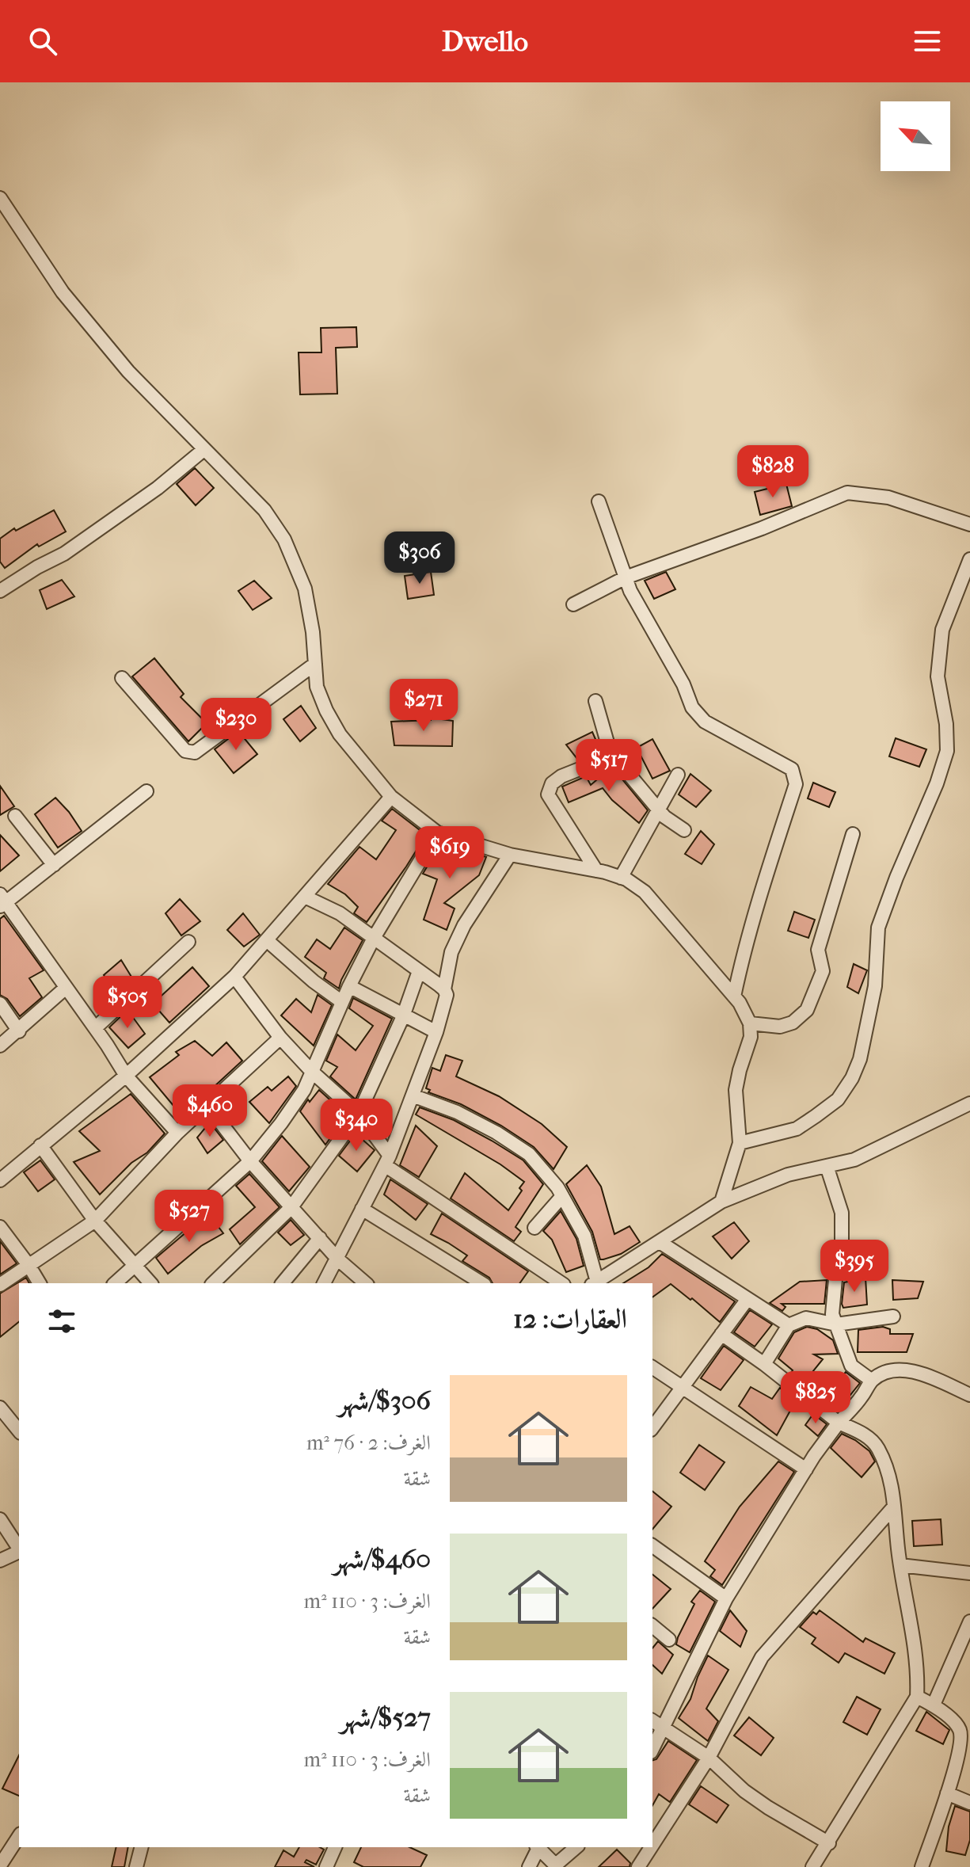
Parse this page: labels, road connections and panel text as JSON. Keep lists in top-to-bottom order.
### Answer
{
  "north": "top left",
  "page": {
    "header": "Dwello",
    "price": [
      "$828",
      "$306",
      "$271",
      "$230",
      "$517",
      "$619",
      "$505",
      "$460",
      "$340",
      "$527",
      "$395",
      "$825"
    ],
    "heading": "العقارات: 12",
    "list": [
      {
        "name": "$306/شهر",
        "note": "الغرف: 2 · 76 m² · شقة"
      },
      {
        "name": "$460/شهر",
        "note": "الغرف: 3 · 110 m² · شقة"
      },
      {
        "name": "$527/شهر",
        "note": "الغرف: 3 · 110 m² · شقة"
      }
    ]
  }
}
